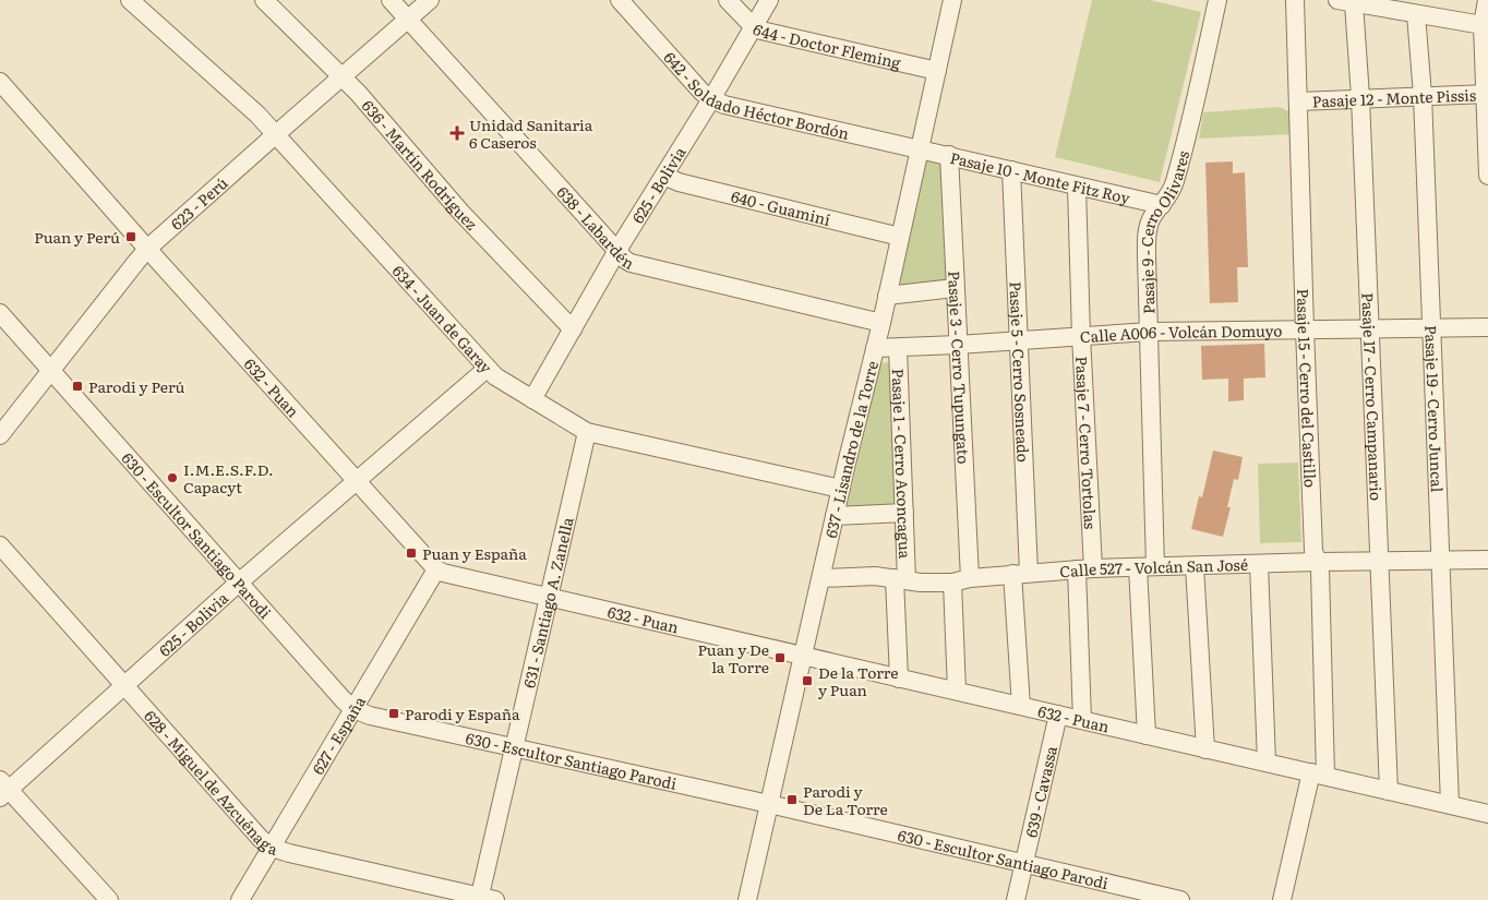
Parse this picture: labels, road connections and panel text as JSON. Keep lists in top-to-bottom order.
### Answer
{
  "streets": {
    "street": [
      "644 - Doctor Fleming",
      "642 - Soldado Héctor Bordón",
      "Pasaje 12 - Monte Pissis",
      "636 - Martín Rodríguez",
      "Pasaje 10 - Monte Fitz Roy",
      "625 - Bolivia",
      "623 - Perú",
      "640 - Guaminí",
      "638 - Labardén",
      "Pasaje 9 - Cerro Olivares",
      "634 - Juan de Garay",
      "Calle A006 - Volcán Domuyo",
      "Pasaje 3 - Cerro Tupungato",
      "Pasaje 5 - Cerro Sosneado",
      "632 - Puan",
      "Pasaje 15 - Cerro del Castillo",
      "Pasaje 17 - Cerro Campanario",
      "Pasaje 19 - Cerro Juncal",
      "Pasaje 7 - Cerro Tortolas",
      "637 - Lisandro de la Torre",
      "Pasaje 1 - Cerro Aconcagua",
      "630 - Escultor Santiago Parodi",
      "Calle 527 - Volcán San José",
      "631 - Santiago A. Zanella",
      "627 - España",
      "628 - Miguel de Azcuénaga",
      "639 - Cavassa"
    ]
  },
  "crossings": [
    ["644 - Doctor Fleming", "625 - Bolivia"],
    ["644 - Doctor Fleming", "637 - Lisandro de la Torre"],
    ["642 - Soldado Héctor Bordón", "Pasaje 10 - Monte Fitz Roy"],
    ["642 - Soldado Héctor Bordón", "625 - Bolivia"],
    ["642 - Soldado Héctor Bordón", "637 - Lisandro de la Torre"],
    ["Pasaje 12 - Monte Pissis", "Pasaje 15 - Cerro del Castillo"],
    ["Pasaje 12 - Monte Pissis", "Pasaje 17 - Cerro Campanario"],
    ["Pasaje 12 - Monte Pissis", "Pasaje 19 - Cerro Juncal"],
    ["636 - Martín Rodríguez", "625 - Bolivia"],
    ["636 - Martín Rodríguez", "623 - Perú"],
    ["Pasaje 10 - Monte Fitz Roy", "Pasaje 9 - Cerro Olivares"],
    ["Pasaje 10 - Monte Fitz Roy", "Pasaje 3 - Cerro Tupungato"],
    ["Pasaje 10 - Monte Fitz Roy", "Pasaje 5 - Cerro Sosneado"],
    ["Pasaje 10 - Monte Fitz Roy", "Pasaje 7 - Cerro Tortolas"],
    ["Pasaje 10 - Monte Fitz Roy", "637 - Lisandro de la Torre"],
    ["625 - Bolivia", "640 - Guaminí"],
    ["625 - Bolivia", "638 - Labardén"],
    ["625 - Bolivia", "634 - Juan de Garay"],
    ["625 - Bolivia", "632 - Puan"],
    ["625 - Bolivia", "630 - Escultor Santiago Parodi"],
    ["625 - Bolivia", "628 - Miguel de Azcuénaga"],
    ["623 - Perú", "638 - Labardén"],
    ["623 - Perú", "634 - Juan de Garay"],
    ["623 - Perú", "632 - Puan"],
    ["623 - Perú", "630 - Escultor Santiago Parodi"],
    ["640 - Guaminí", "637 - Lisandro de la Torre"],
    ["638 - Labardén", "637 - Lisandro de la Torre"],
    ["Pasaje 9 - Cerro Olivares", "Calle A006 - Volcán Domuyo"],
    ["Pasaje 9 - Cerro Olivares", "632 - Puan"],
    ["Pasaje 9 - Cerro Olivares", "Calle 527 - Volcán San José"],
    ["634 - Juan de Garay", "637 - Lisandro de la Torre"],
    ["634 - Juan de Garay", "631 - Santiago A. Zanella"],
    ["Calle A006 - Volcán Domuyo", "Pasaje 3 - Cerro Tupungato"],
    ["Calle A006 - Volcán Domuyo", "Pasaje 5 - Cerro Sosneado"],
    ["Calle A006 - Volcán Domuyo", "Pasaje 15 - Cerro del Castillo"],
    ["Calle A006 - Volcán Domuyo", "Pasaje 17 - Cerro Campanario"],
    ["Calle A006 - Volcán Domuyo", "Pasaje 19 - Cerro Juncal"],
    ["Calle A006 - Volcán Domuyo", "Pasaje 7 - Cerro Tortolas"],
    ["Calle A006 - Volcán Domuyo", "637 - Lisandro de la Torre"],
    ["Calle A006 - Volcán Domuyo", "Pasaje 1 - Cerro Aconcagua"],
    ["Pasaje 3 - Cerro Tupungato", "Calle 527 - Volcán San José"],
    ["Pasaje 5 - Cerro Sosneado", "632 - Puan"],
    ["Pasaje 5 - Cerro Sosneado", "Calle 527 - Volcán San José"],
    ["632 - Puan", "Pasaje 15 - Cerro del Castillo"],
    ["632 - Puan", "Pasaje 17 - Cerro Campanario"],
    ["632 - Puan", "Pasaje 19 - Cerro Juncal"],
    ["632 - Puan", "Pasaje 7 - Cerro Tortolas"],
    ["632 - Puan", "637 - Lisandro de la Torre"],
    ["632 - Puan", "Pasaje 1 - Cerro Aconcagua"],
    ["632 - Puan", "631 - Santiago A. Zanella"],
    ["632 - Puan", "627 - España"],
    ["632 - Puan", "639 - Cavassa"],
    ["Pasaje 15 - Cerro del Castillo", "Calle 527 - Volcán San José"],
    ["Pasaje 17 - Cerro Campanario", "Calle 527 - Volcán San José"],
    ["Pasaje 19 - Cerro Juncal", "Calle 527 - Volcán San José"],
    ["Pasaje 7 - Cerro Tortolas", "Calle 527 - Volcán San José"],
    ["637 - Lisandro de la Torre", "630 - Escultor Santiago Parodi"],
    ["637 - Lisandro de la Torre", "Calle 527 - Volcán San José"],
    ["Pasaje 1 - Cerro Aconcagua", "Calle 527 - Volcán San José"],
    ["630 - Escultor Santiago Parodi", "631 - Santiago A. Zanella"],
    ["630 - Escultor Santiago Parodi", "627 - España"],
    ["630 - Escultor Santiago Parodi", "639 - Cavassa"],
    ["631 - Santiago A. Zanella", "628 - Miguel de Azcuénaga"],
    ["627 - España", "628 - Miguel de Azcuénaga"]
  ],
  "places": {
    "health": ["Unidad Sanitaria 6 Caseros"],
    "transit": [
      "Puan y Perú",
      "Parodi y Perú",
      "Puan y España",
      "Puan y De la Torre",
      "De la Torre y Puan",
      "Parodi y España",
      "Parodi y De La Torre"
    ],
    "other": ["I.M.E.S.F.D. Capacyt"]
  }
}
